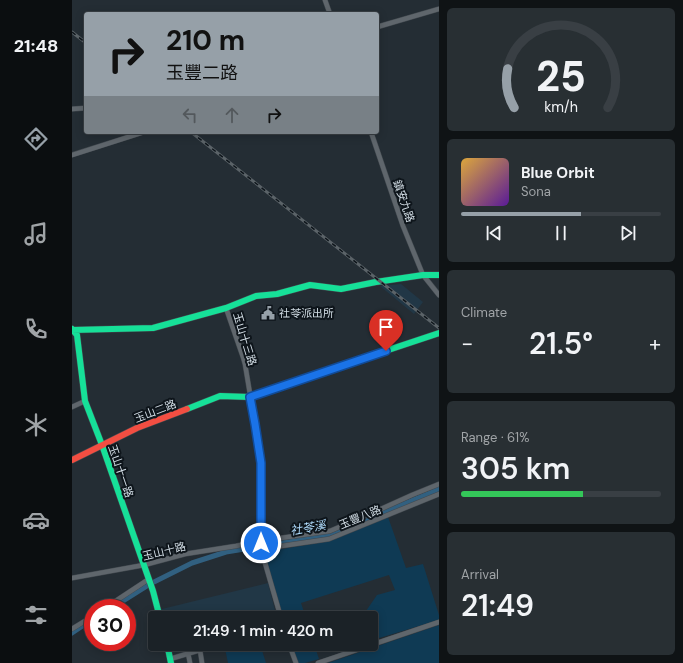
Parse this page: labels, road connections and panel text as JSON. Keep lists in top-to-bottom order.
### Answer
{
  "streets": {
    "street": [
      "鎮安九路",
      "玉山十三路",
      "玉山二路",
      "玉山十一路",
      "玉豐八路",
      "玉山十路"
    ]
  },
  "crossings": [
    ["玉山十三路", "玉山二路"],
    ["玉山十三路", "玉豐八路"],
    ["玉山十三路", "玉山十路"],
    ["玉山二路", "玉山十一路"],
    ["玉山十一路", "玉山十路"],
    ["玉豐八路", "玉山十路"]
  ],
  "water": ["社苓溪"],
  "places": {
    "public building": ["社苓派出所"]
  },
  "page": {
    "tabs": "21:48",
    "turn": ["210 m", "玉豐二路"],
    "song": ["Blue Orbit", "Sona"],
    "tile": [
      "Climate",
      ["Range · 61%", "305 km"],
      ["Arrival", "21:49"]
    ],
    "heat": ["−", "21.5°", "+"],
    "limit": "30",
    "trip": "21:49 · 1 min · 420 m",
    "gauge": ["25", "km/h"]
  }
}
